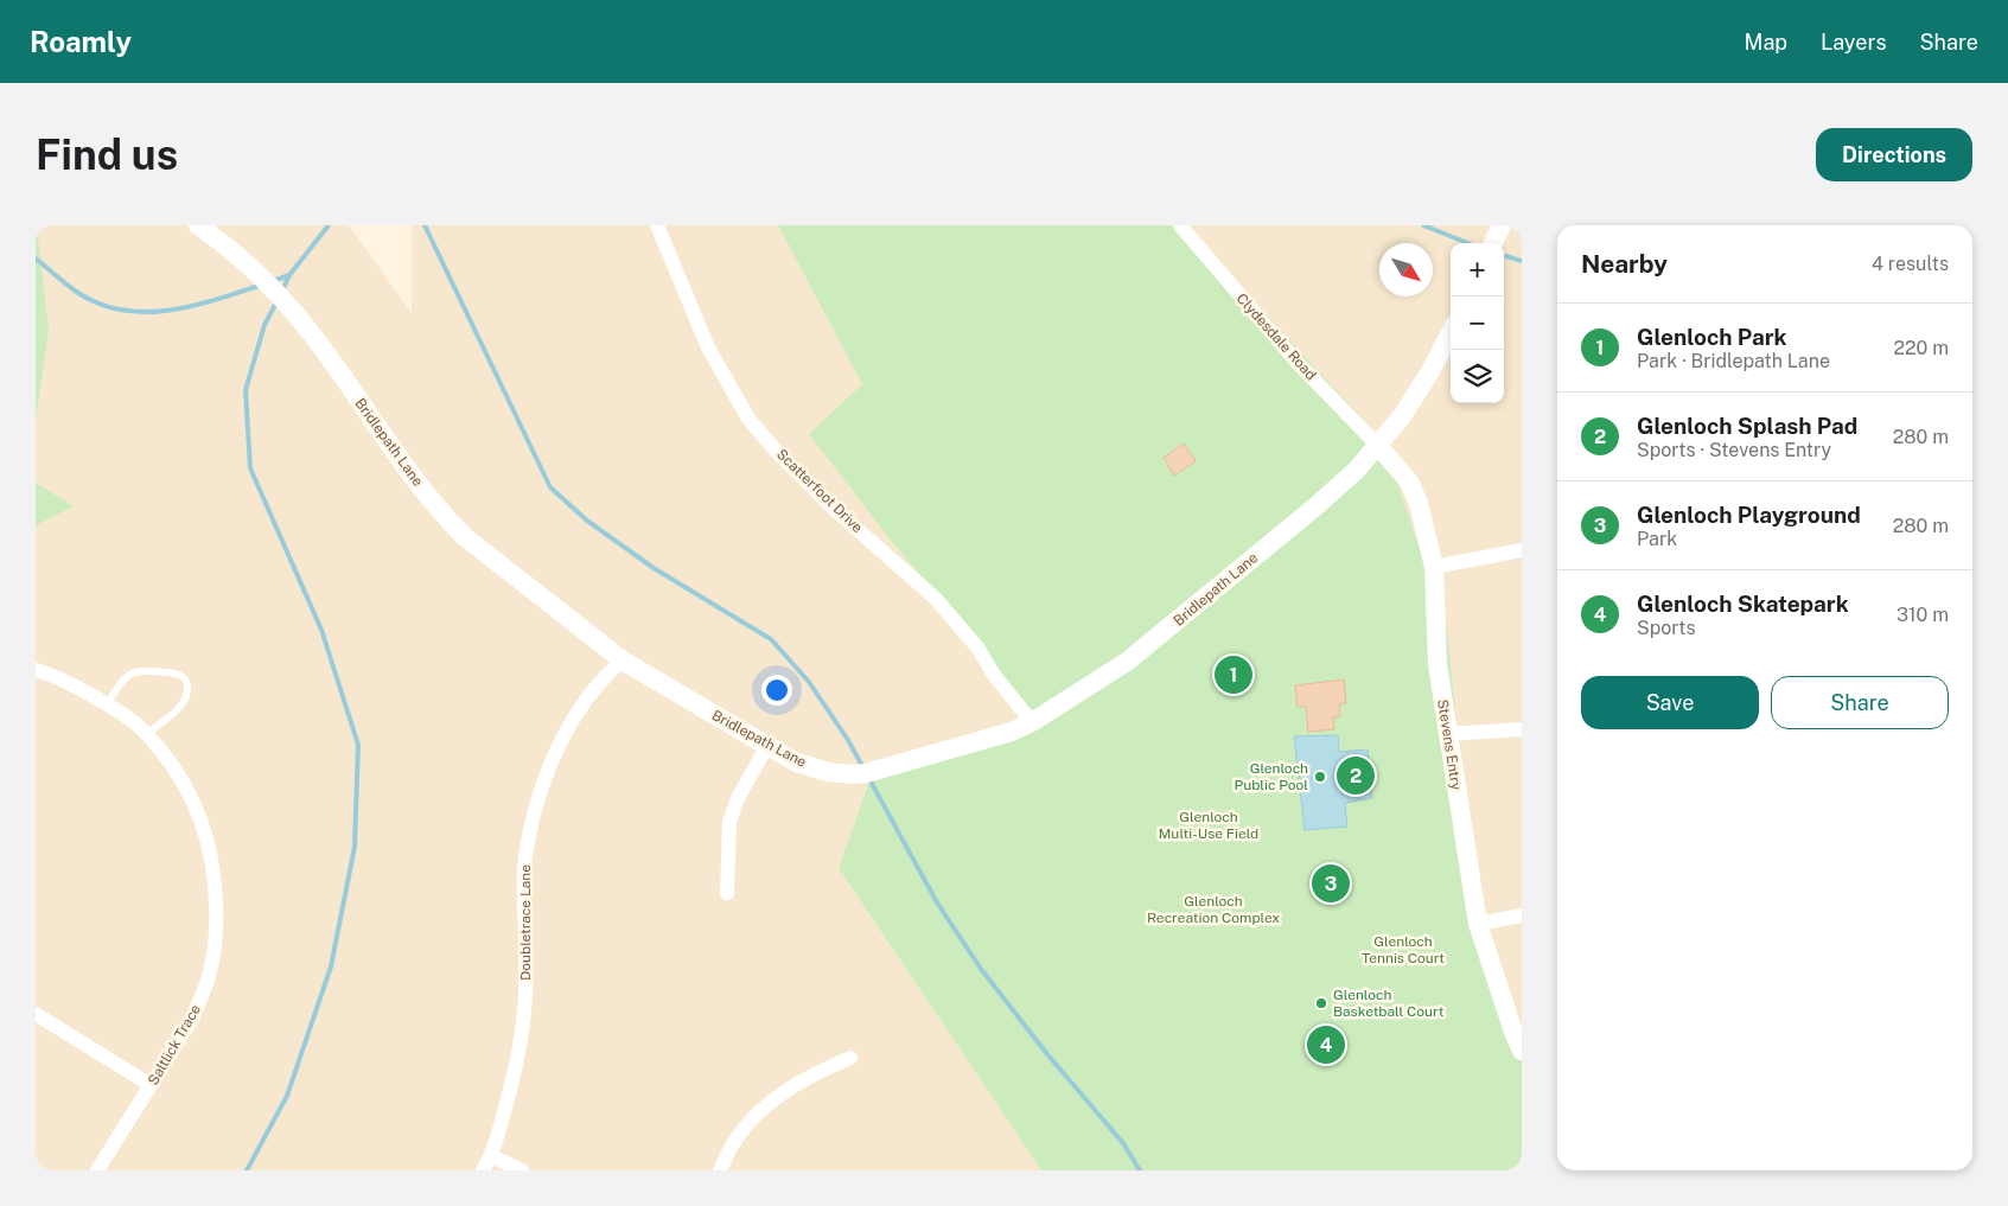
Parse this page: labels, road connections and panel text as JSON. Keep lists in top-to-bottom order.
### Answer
{
  "streets": {
    "street": [
      "Clydesdale Road",
      "Bridlepath Lane",
      "Scatterfoot Drive",
      "Stevens Entry",
      "Doubletrace Lane",
      "Saltlick Trace"
    ]
  },
  "crossings": [
    ["Clydesdale Road", "Bridlepath Lane"],
    ["Clydesdale Road", "Stevens Entry"],
    ["Bridlepath Lane", "Scatterfoot Drive"],
    ["Bridlepath Lane", "Stevens Entry"],
    ["Bridlepath Lane", "Doubletrace Lane"]
  ],
  "parks": ["Glenloch Multi-Use Field", "Glenloch Recreation Complex", "Glenloch Tennis Court"],
  "places": ["Glenloch Public Pool", "Glenloch Basketball Court"],
  "north": "bottom right",
  "page": {
    "header": "Roamly",
    "nav": ["Map", "Layers", "Share"],
    "buttons": [
      "Directions",
      ["Save", "Share"]
    ],
    "title": "Find us",
    "heading": ["Nearby", "4 results"],
    "map_buttons": ["+", "−"],
    "list": [
      {
        "mark": "1",
        "name": "Glenloch Park",
        "note": "Park · Bridlepath Lane",
        "value": "220 m"
      },
      {
        "mark": "2",
        "name": "Glenloch Splash Pad",
        "note": "Sports · Stevens Entry",
        "value": "280 m"
      },
      {
        "mark": "3",
        "name": "Glenloch Playground",
        "note": "Park",
        "value": "280 m"
      },
      {
        "mark": "4",
        "name": "Glenloch Skatepark",
        "note": "Sports",
        "value": "310 m"
      }
    ],
    "pins": [
      "1",
      "2",
      "3",
      "4"
    ]
  }
}
